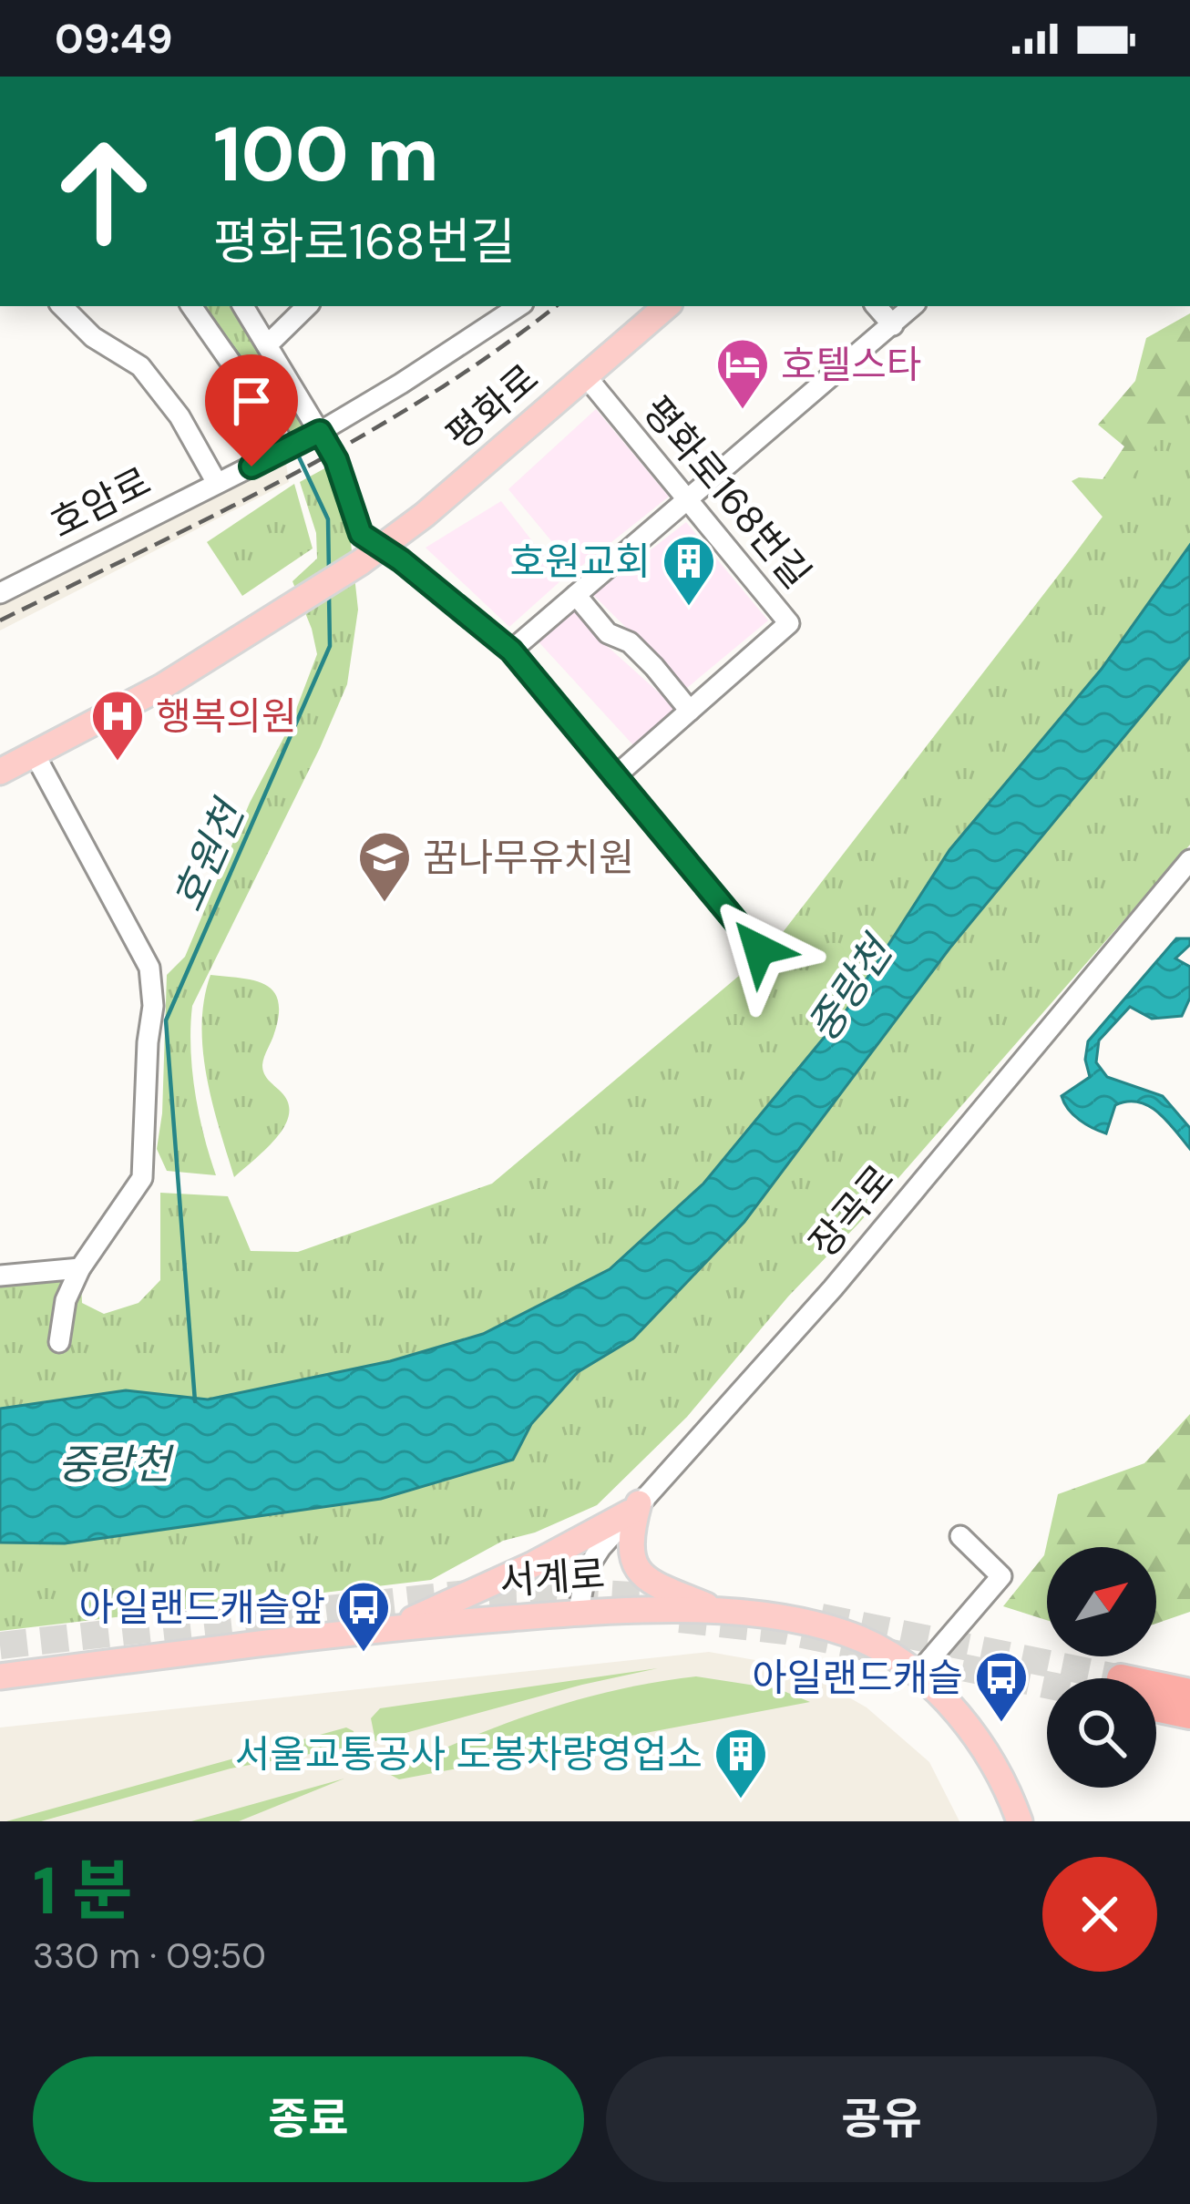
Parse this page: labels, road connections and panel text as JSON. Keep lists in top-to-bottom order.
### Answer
{
  "streets": {
    "main road": ["평화로", "서계로"],
    "street": ["평화로168번길", "호암로", "장곡로"]
  },
  "crossings": [
    ["평화로", "평화로168번길"],
    ["장곡로", "서계로"]
  ],
  "water": ["호원천", "중랑천"],
  "places": {
    "hotel": ["호텔스타"],
    "building": ["호원교회", "서울교통공사 도봉차량영업소"],
    "hospital": ["행복의원"],
    "school or university": ["꿈나무유치원"],
    "bus stop": ["아일랜드캐슬앞", "아일랜드캐슬"]
  },
  "north": "top right",
  "page": {
    "status": "09:49",
    "turn": ["100 m", "평화로168번길"],
    "heading": ["1 분", "330 m · 09:50"],
    "buttons": ["종료", "공유"]
  }
}
